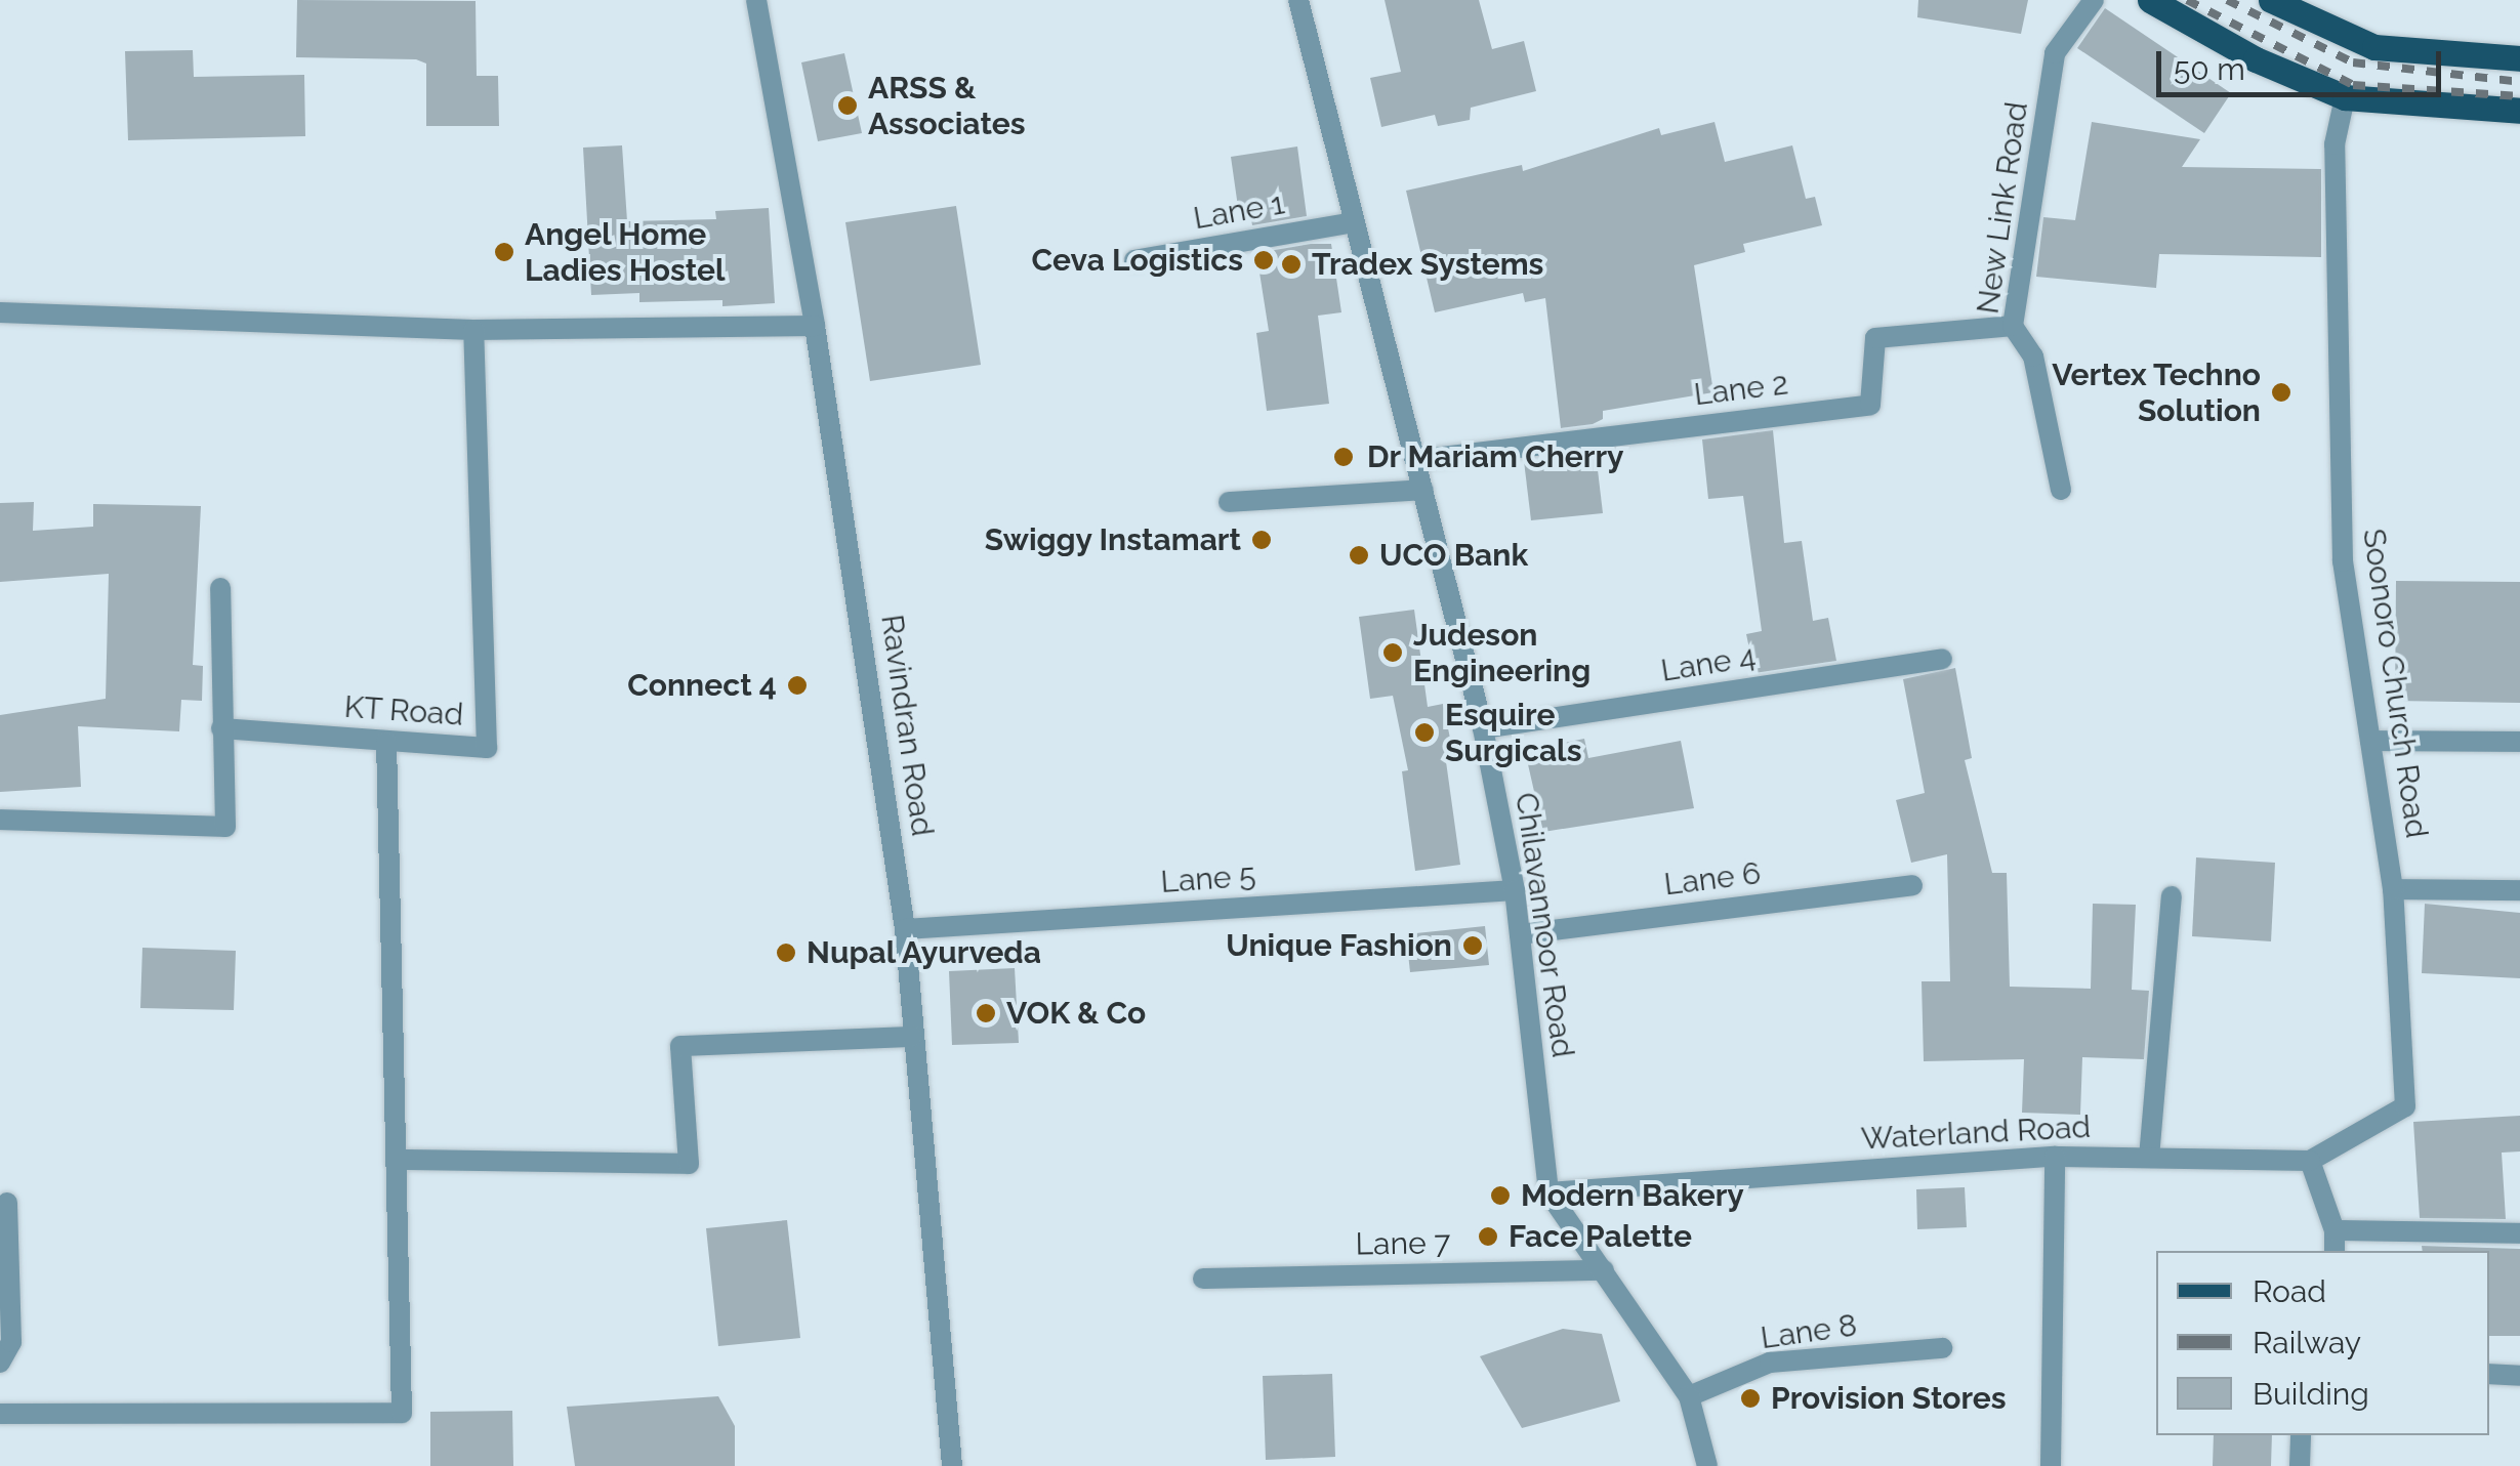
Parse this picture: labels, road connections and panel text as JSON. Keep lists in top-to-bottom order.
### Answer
{
  "streets": {
    "street": [
      "New Link Road",
      "Lane 1",
      "Lane 2",
      "Lane 4",
      "Soonoro Church Road",
      "KT Road",
      "Ravindran Road",
      "Lane 5",
      "Lane 6",
      "Chilavannoor Road",
      "Waterland Road",
      "Lane 7",
      "Lane 8"
    ]
  },
  "crossings": [
    ["New Link Road", "Lane 2"],
    ["Lane 1", "Chilavannoor Road"],
    ["Lane 2", "Chilavannoor Road"],
    ["Lane 4", "Chilavannoor Road"],
    ["Soonoro Church Road", "Waterland Road"],
    ["Ravindran Road", "Lane 5"],
    ["Lane 5", "Chilavannoor Road"],
    ["Lane 6", "Chilavannoor Road"],
    ["Chilavannoor Road", "Waterland Road"],
    ["Chilavannoor Road", "Lane 7"],
    ["Chilavannoor Road", "Lane 8"]
  ],
  "places": [
    "ARSS & Associates",
    "Angel Home Ladies Hostel",
    "Ceva Logistics",
    "Tradex Systems",
    "Vertex Techno Solution",
    "Dr Mariam Cherry",
    "Swiggy Instamart",
    "UCO Bank",
    "Judeson Engineering",
    "Connect 4",
    "Esquire Surgicals",
    "Unique Fashion",
    "Nupal Ayurveda",
    "VOK & Co",
    "Modern Bakery",
    "Face Palette",
    "Provision Stores"
  ],
  "legend": ["Road", "Railway", "Building"],
  "scale_bar": "50 m"
}
